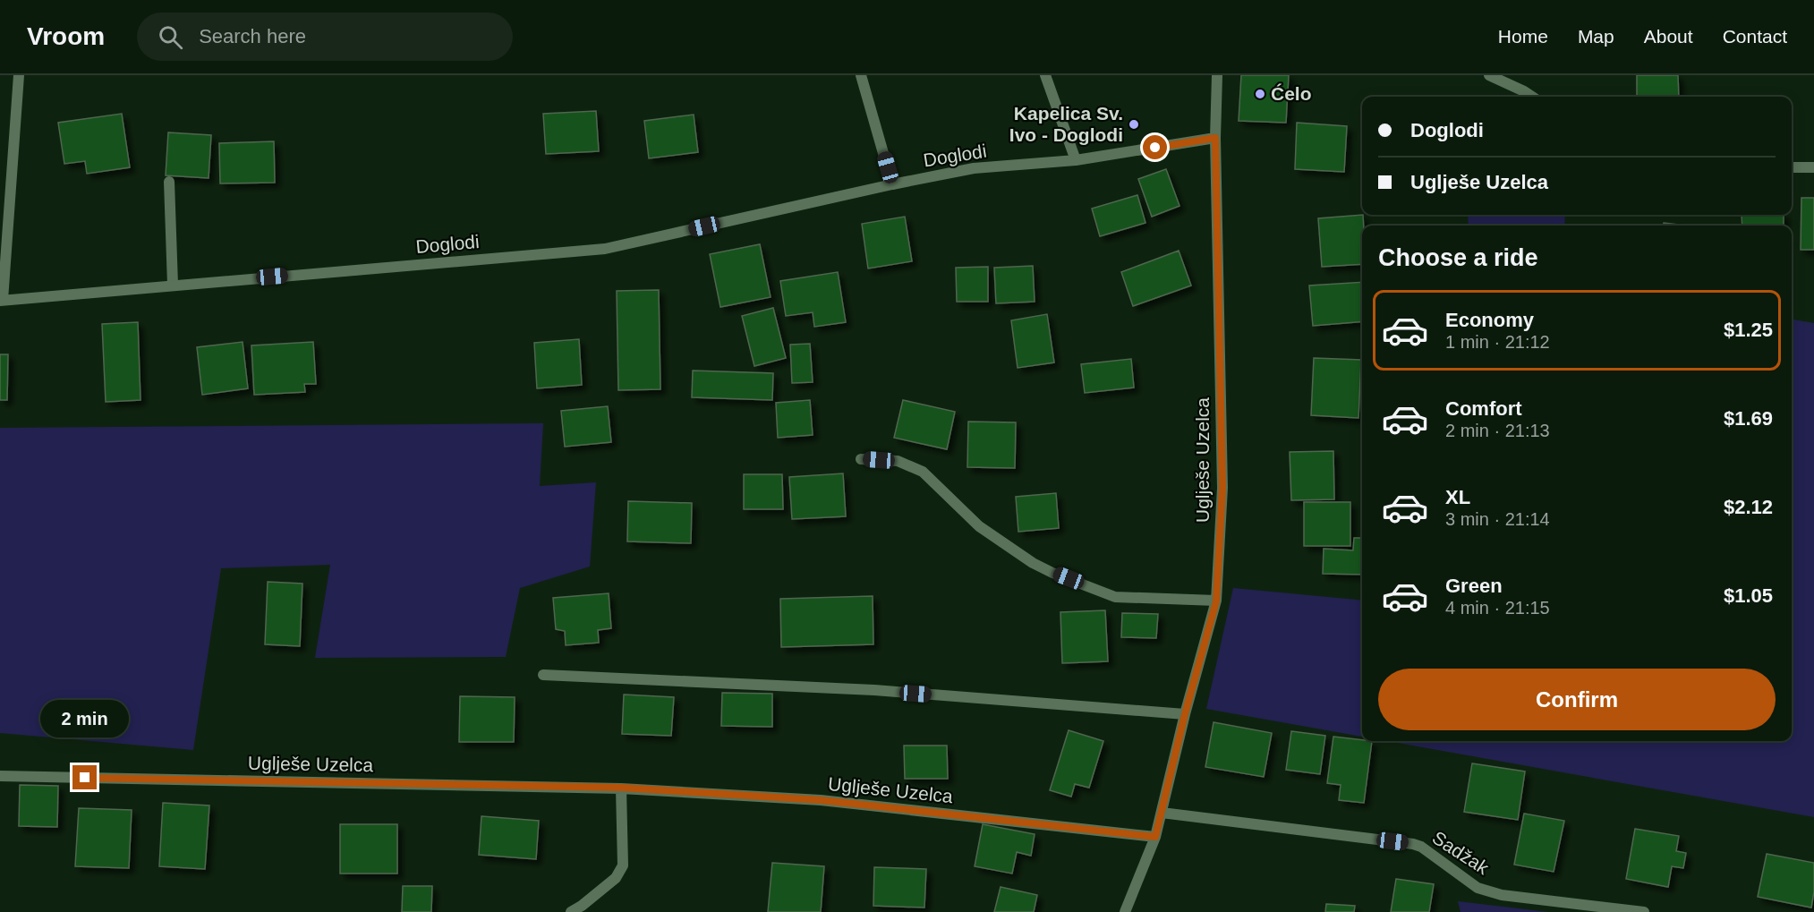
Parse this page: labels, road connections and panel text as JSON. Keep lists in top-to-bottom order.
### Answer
{
  "streets": {
    "street": ["Doglodi", "Uglješe Uzelca", "Sadžak"]
  },
  "crossings": [
    ["Doglodi", "Uglješe Uzelca"],
    ["Uglješe Uzelca", "Sadžak"]
  ],
  "places": ["Ćelo", "Kapelica Sv. Ivo - Doglodi"],
  "page": {
    "header": "Vroom",
    "search": "Search here",
    "nav": [
      "Home",
      "Map",
      "About",
      "Contact"
    ],
    "banner": ["Doglodi", "Uglješe Uzelca"],
    "heading": "Choose a ride",
    "list": [
      {
        "name": "Economy",
        "note": "1 min · 21:12",
        "value": "$1.25"
      },
      {
        "name": "Comfort",
        "note": "2 min · 21:13",
        "value": "$1.69"
      },
      {
        "name": "XL",
        "note": "3 min · 21:14",
        "value": "$2.12"
      },
      {
        "name": "Green",
        "note": "4 min · 21:15",
        "value": "$1.05"
      }
    ],
    "buttons": "Confirm",
    "bubble": "2 min"
  }
}
